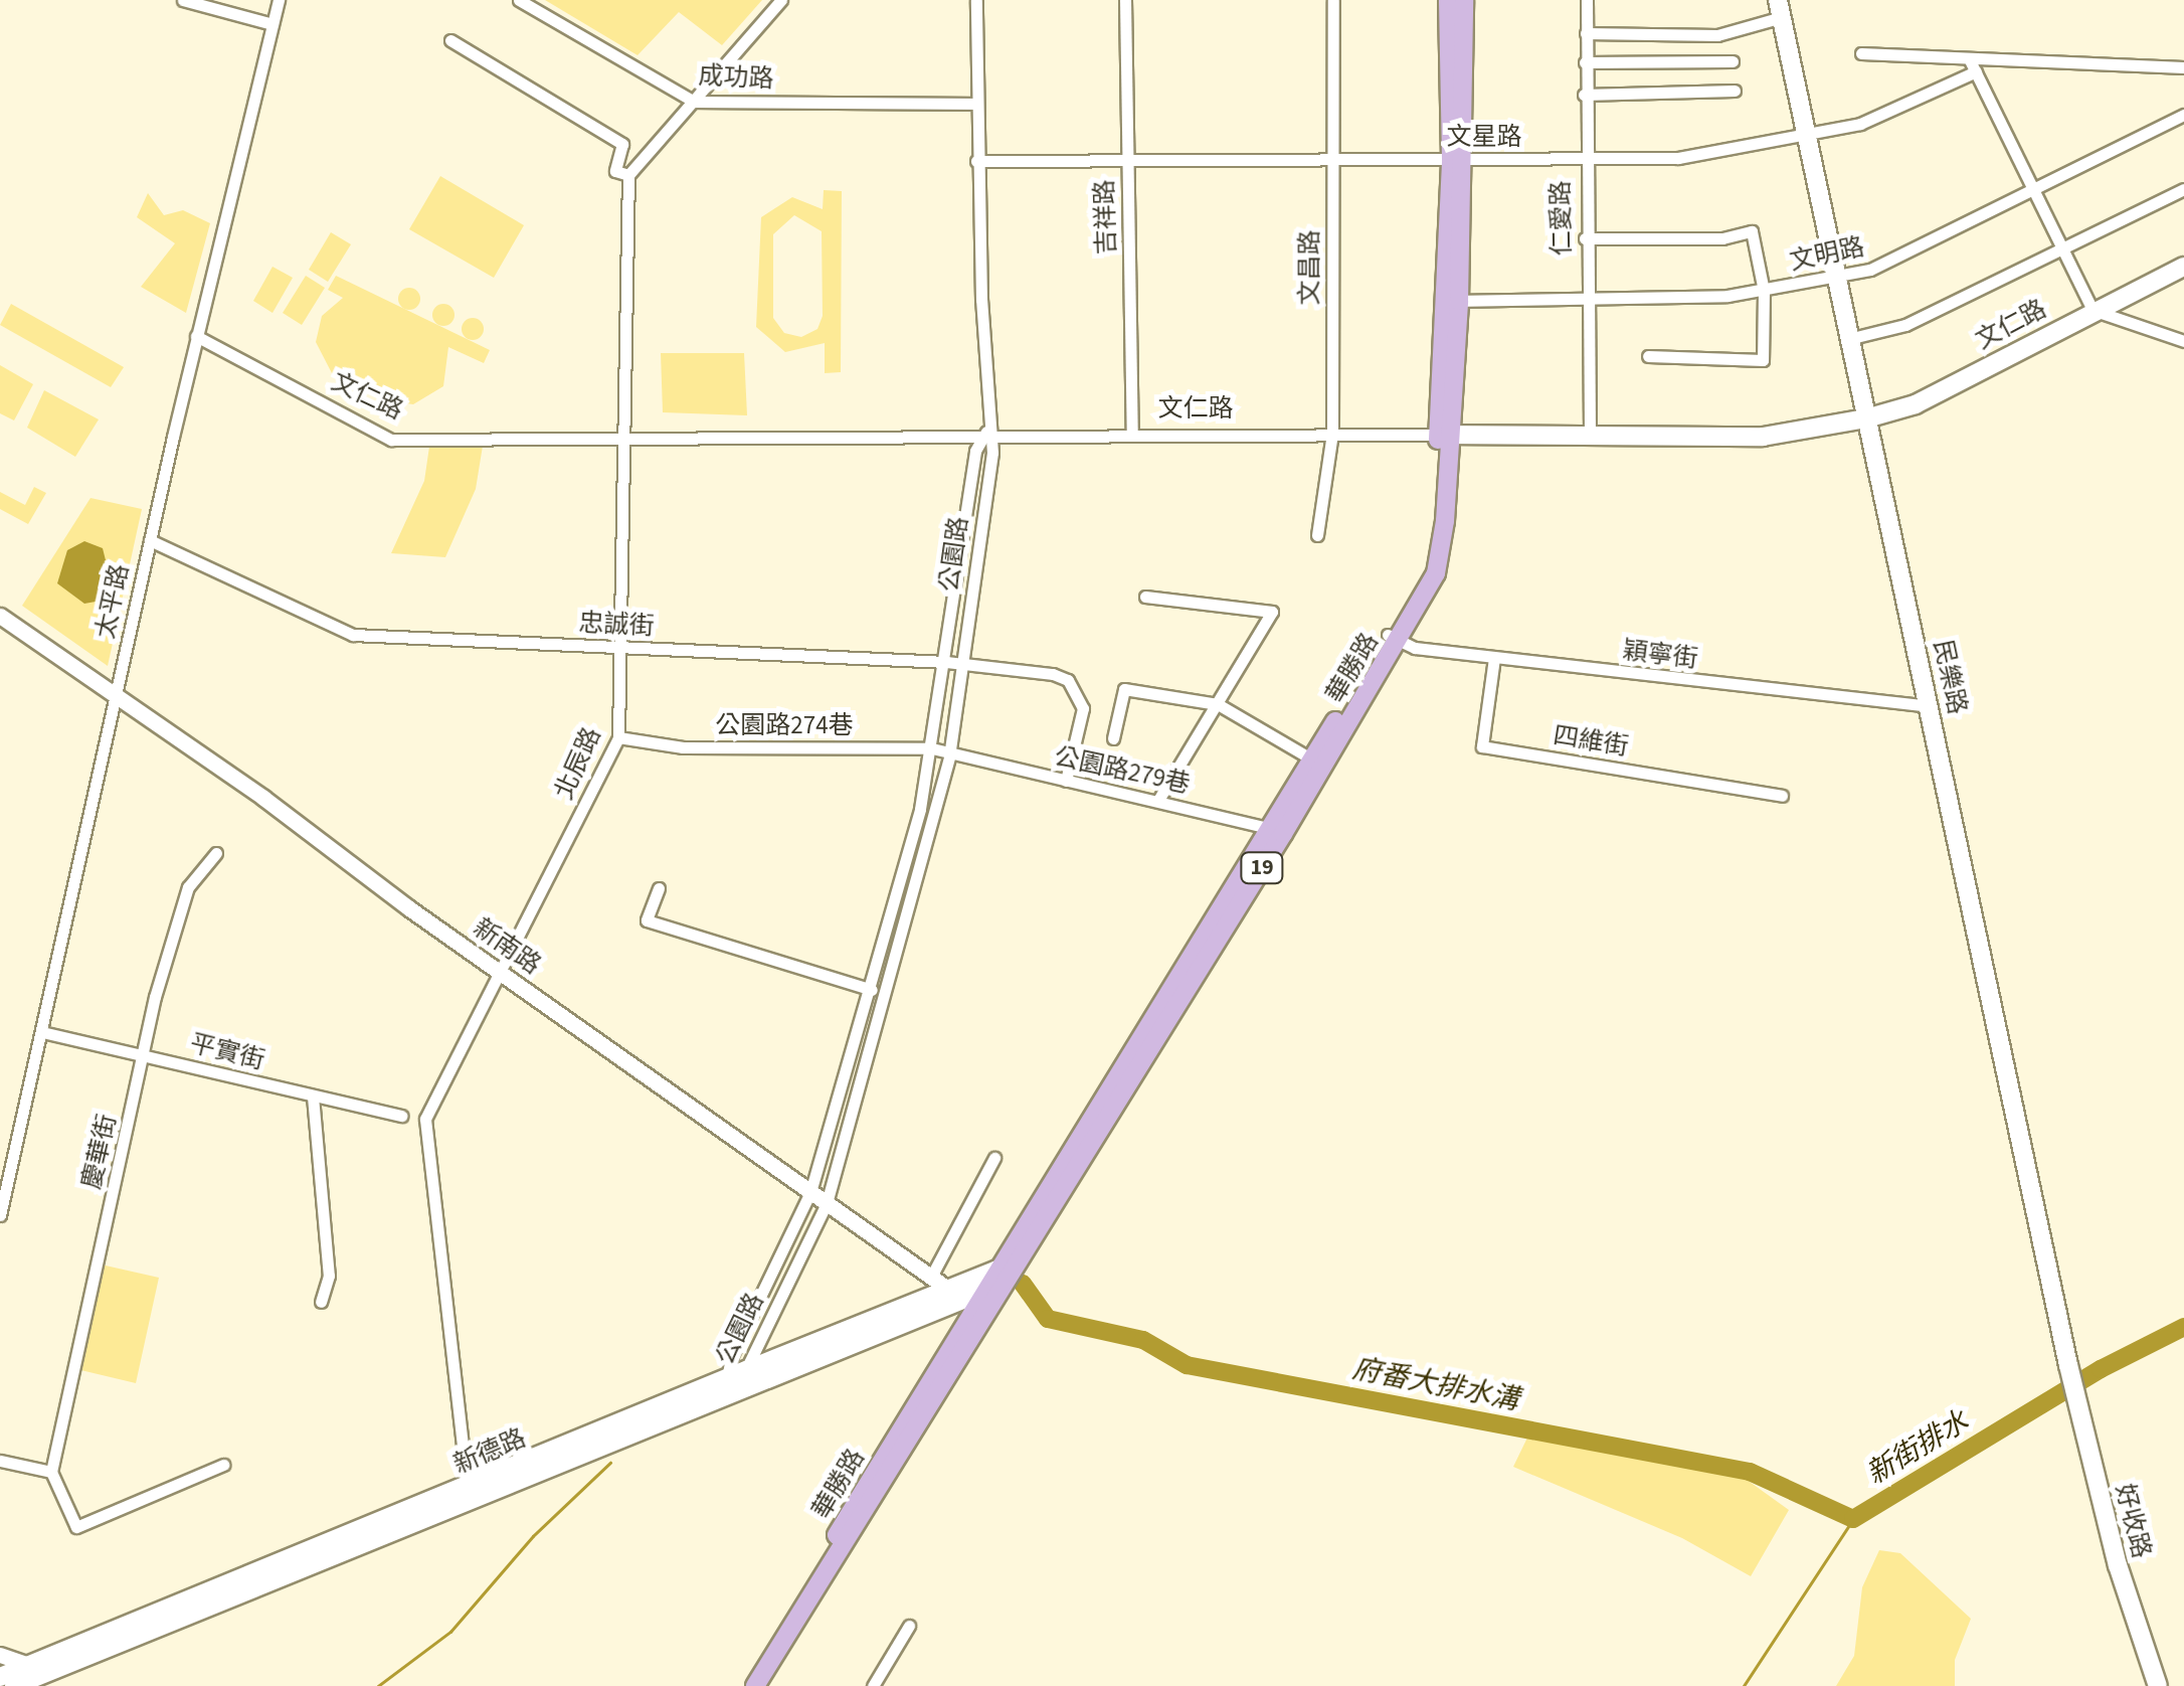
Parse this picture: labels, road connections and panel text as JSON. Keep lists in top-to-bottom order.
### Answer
{
  "streets": {
    "main road": [
      "文仁路",
      "華勝路",
      "民樂路",
      "19",
      "新德路",
      "好收路"
    ],
    "street": [
      "成功路",
      "文星路",
      "吉祥路",
      "仁愛路",
      "文明路",
      "文昌路",
      "公園路",
      "太平路",
      "忠誠街",
      "穎寧街",
      "公園路274巷",
      "四維街",
      "北辰路",
      "公園路279巷",
      "新南路",
      "平實街",
      "慶華街"
    ]
  },
  "crossings": [
    ["成功路", "公園路"],
    ["文星路", "吉祥路"],
    ["文星路", "仁愛路"],
    ["文星路", "文昌路"],
    ["文星路", "公園路"],
    ["文星路", "華勝路"],
    ["文星路", "民樂路"],
    ["吉祥路", "文仁路"],
    ["仁愛路", "文明路"],
    ["仁愛路", "文仁路"],
    ["文明路", "華勝路"],
    ["文明路", "民樂路"],
    ["文昌路", "文仁路"],
    ["文仁路", "公園路"],
    ["文仁路", "太平路"],
    ["文仁路", "華勝路"],
    ["文仁路", "民樂路"],
    ["文仁路", "北辰路"],
    ["公園路", "忠誠街"],
    ["公園路", "公園路274巷"],
    ["公園路", "公園路279巷"],
    ["公園路", "新南路"],
    ["公園路", "新德路"],
    ["太平路", "忠誠街"],
    ["太平路", "新南路"],
    ["太平路", "平實街"],
    ["忠誠街", "北辰路"],
    ["忠誠街", "公園路279巷"],
    ["穎寧街", "華勝路"],
    ["穎寧街", "民樂路"],
    ["穎寧街", "四維街"],
    ["華勝路", "公園路279巷"],
    ["華勝路", "19"],
    ["華勝路", "新南路"],
    ["華勝路", "新德路"],
    ["民樂路", "好收路"],
    ["公園路274巷", "北辰路"],
    ["公園路274巷", "公園路279巷"],
    ["北辰路", "新南路"],
    ["北辰路", "新德路"],
    ["19", "新南路"],
    ["19", "新德路"],
    ["新南路", "新德路"],
    ["平實街", "慶華街"]
  ],
  "water": ["府番大排水溝", "新街排水"]
}
